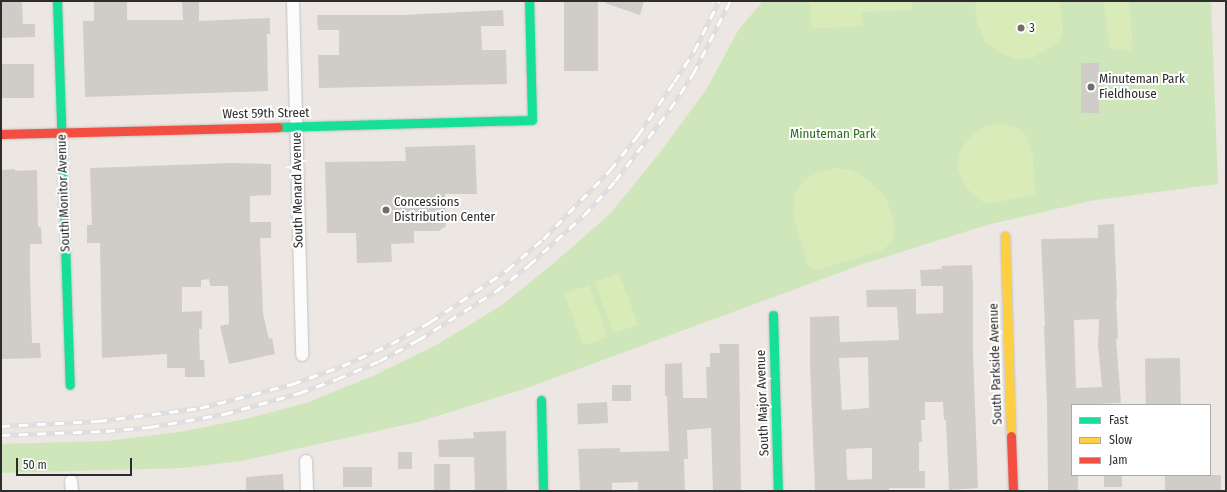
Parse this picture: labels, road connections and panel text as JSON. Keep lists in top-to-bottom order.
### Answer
{
  "streets": {
    "street": [
      "West 59th Street",
      "South Menard Avenue",
      "South Monitor Avenue",
      "South Parkside Avenue",
      "South Major Avenue"
    ]
  },
  "crossings": [
    ["West 59th Street", "South Menard Avenue"],
    ["West 59th Street", "South Monitor Avenue"]
  ],
  "parks": ["Minuteman Park"],
  "places": ["3", "Minuteman Park Fieldhouse", "Concessions Distribution Center"],
  "legend": ["Fast", "Slow", "Jam"],
  "scale_bar": "50 m"
}
